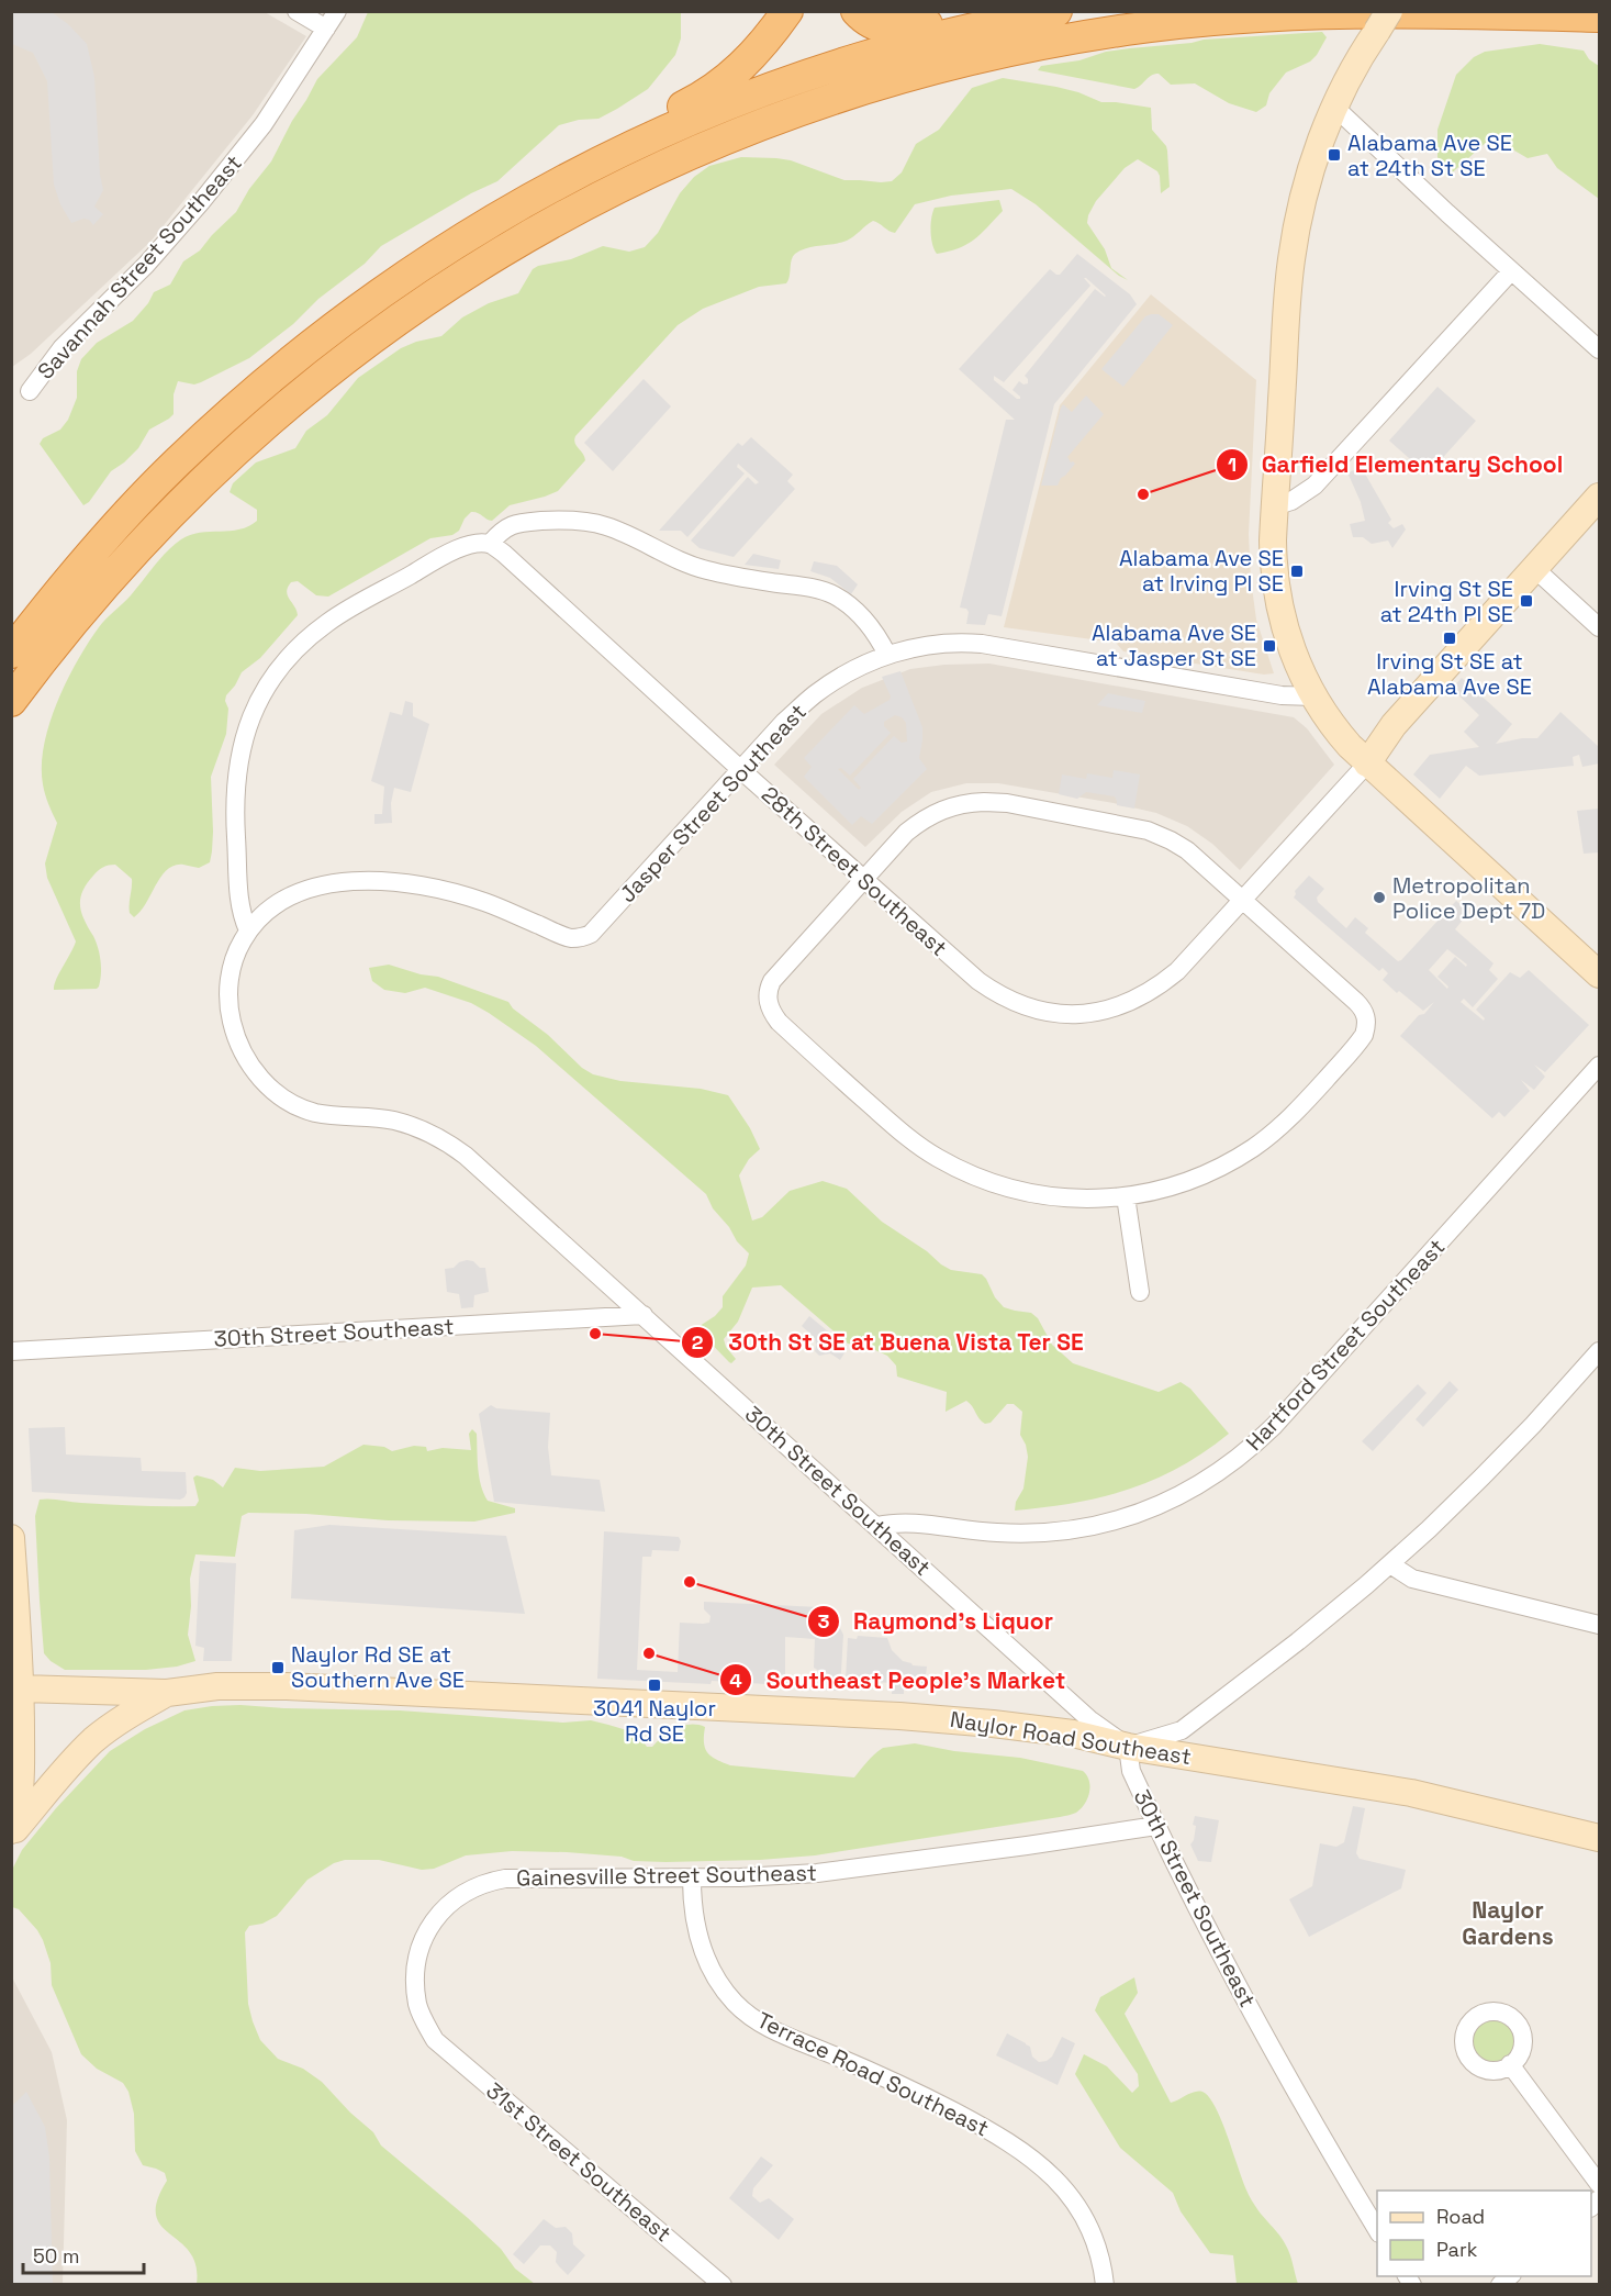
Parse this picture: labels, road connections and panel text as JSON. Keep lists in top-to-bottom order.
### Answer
{
  "streets": {
    "main road": ["Naylor Road Southeast"],
    "street": [
      "Savannah Street Southeast",
      "Jasper Street Southeast",
      "28th Street Southeast",
      "30th Street Southeast",
      "Hartford Street Southeast",
      "Gainesville Street Southeast",
      "Terrace Road Southeast",
      "31st Street Southeast"
    ]
  },
  "crossings": [
    ["Jasper Street Southeast", "28th Street Southeast"],
    ["30th Street Southeast", "Hartford Street Southeast"],
    ["30th Street Southeast", "Naylor Road Southeast"],
    ["30th Street Southeast", "Gainesville Street Southeast"],
    ["Gainesville Street Southeast", "Terrace Road Southeast"],
    ["Gainesville Street Southeast", "31st Street Southeast"]
  ],
  "districts": ["Naylor Gardens"],
  "places": {
    "transit": [
      "Alabama Ave SE at 24th St SE",
      "Alabama Ave SE at Irving Pl SE",
      "Irving St SE at 24th Pl SE",
      "Irving St SE at Alabama Ave SE",
      "Alabama Ave SE at Jasper St SE",
      "Naylor Rd SE at Southern Ave SE",
      "3041 Naylor Rd SE"
    ],
    "other": [
      "Garfield Elementary School",
      "Metropolitan Police Dept 7D",
      "30th St SE at Buena Vista Ter SE",
      "Raymond's Liquor",
      "Southeast People's Market"
    ]
  },
  "legend": ["Road", "Park"],
  "scale_bar": "50 m"
}
